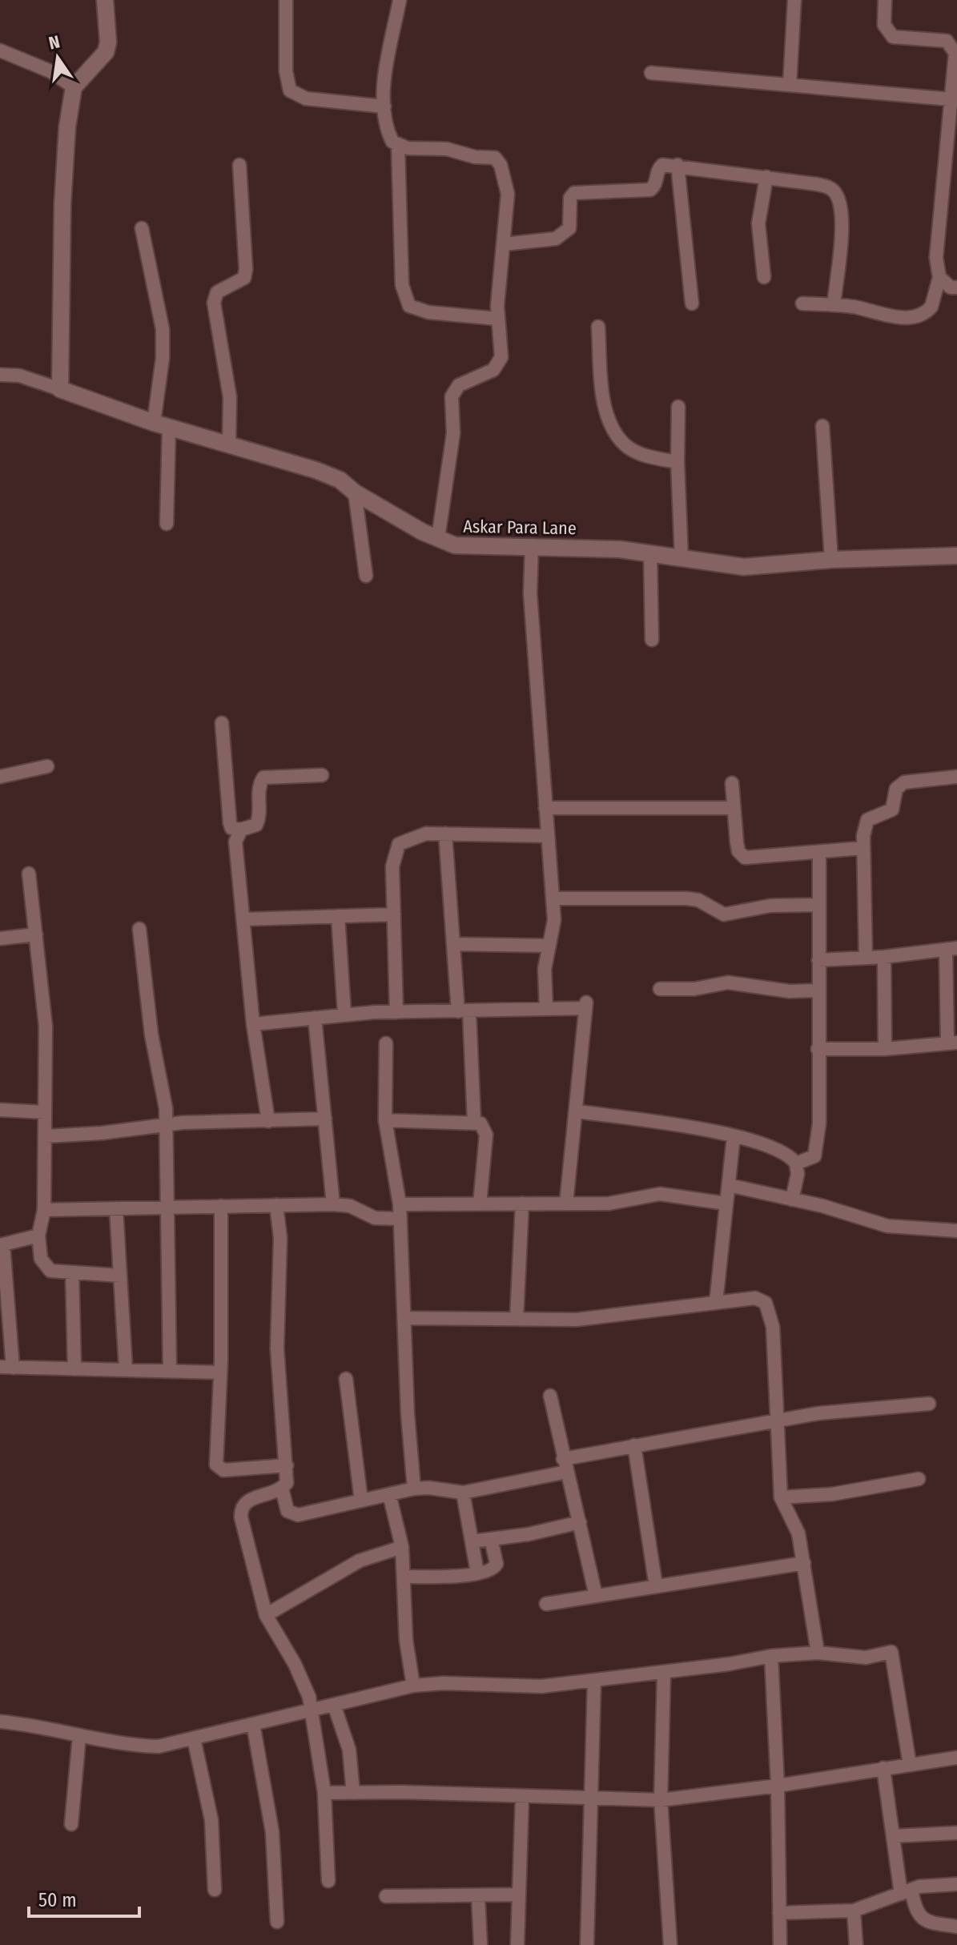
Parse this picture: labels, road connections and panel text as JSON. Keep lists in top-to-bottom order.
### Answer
{
  "streets": {
    "street": ["Askar Para Lane"]
  },
  "scale_bar": "50 m",
  "north": "top"
}
